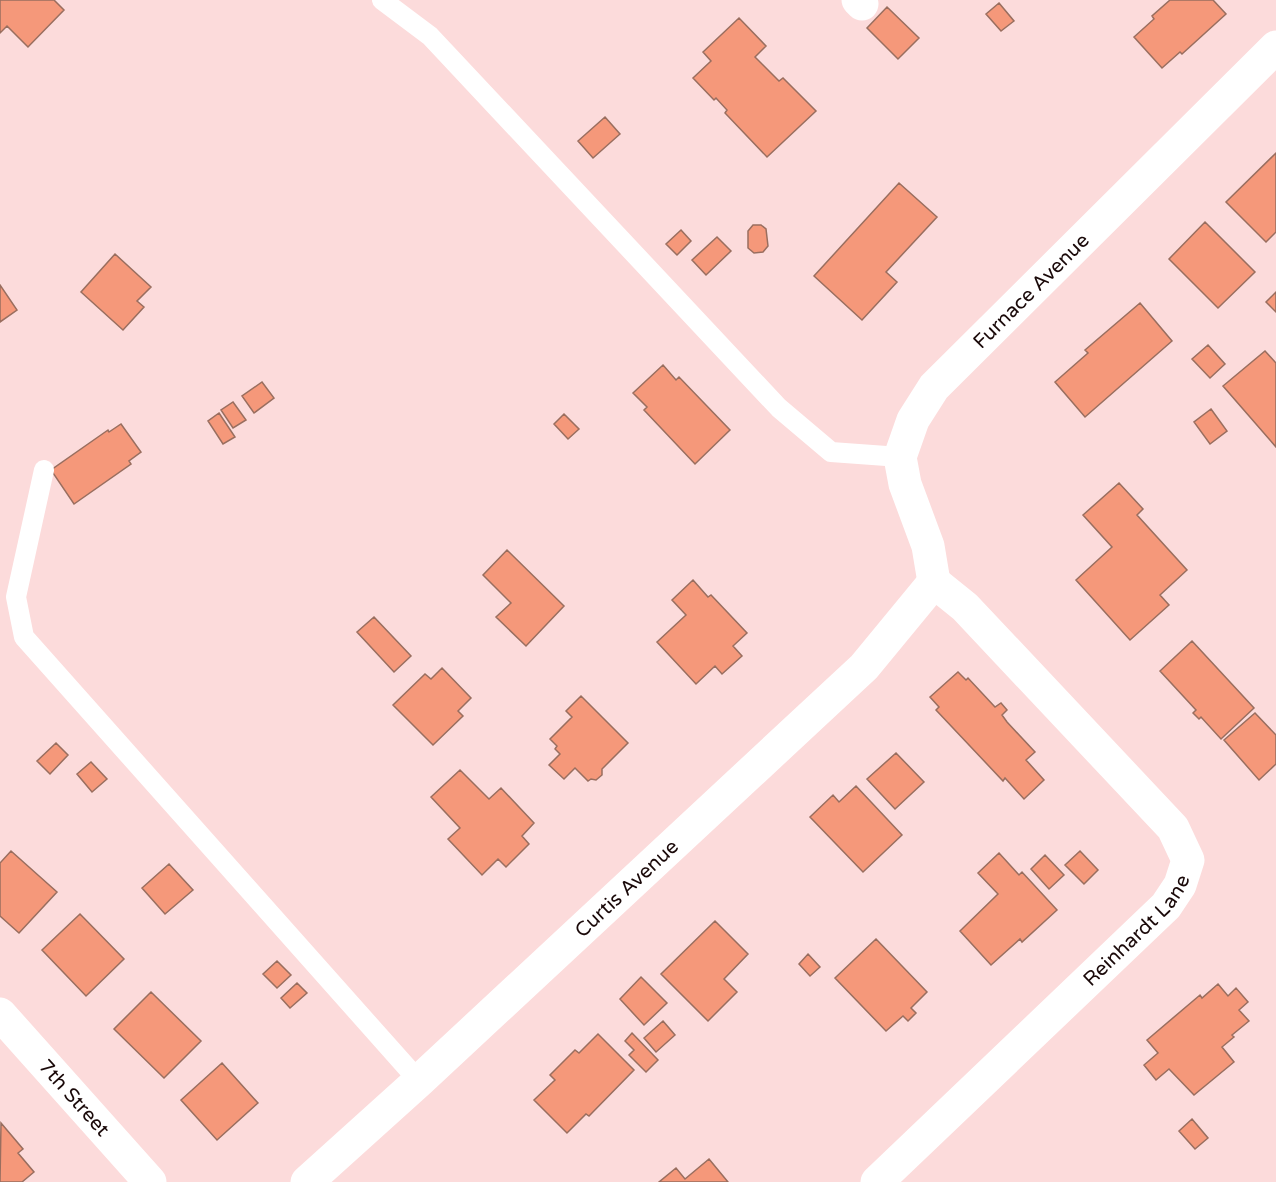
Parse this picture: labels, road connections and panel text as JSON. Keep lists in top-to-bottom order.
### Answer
{
  "streets": {
    "street": [
      "Furnace Avenue",
      "Curtis Avenue",
      "Reinhardt Lane",
      "7th Street"
    ]
  },
  "crossings": [
    ["Curtis Avenue", "Reinhardt Lane"]
  ]
}
